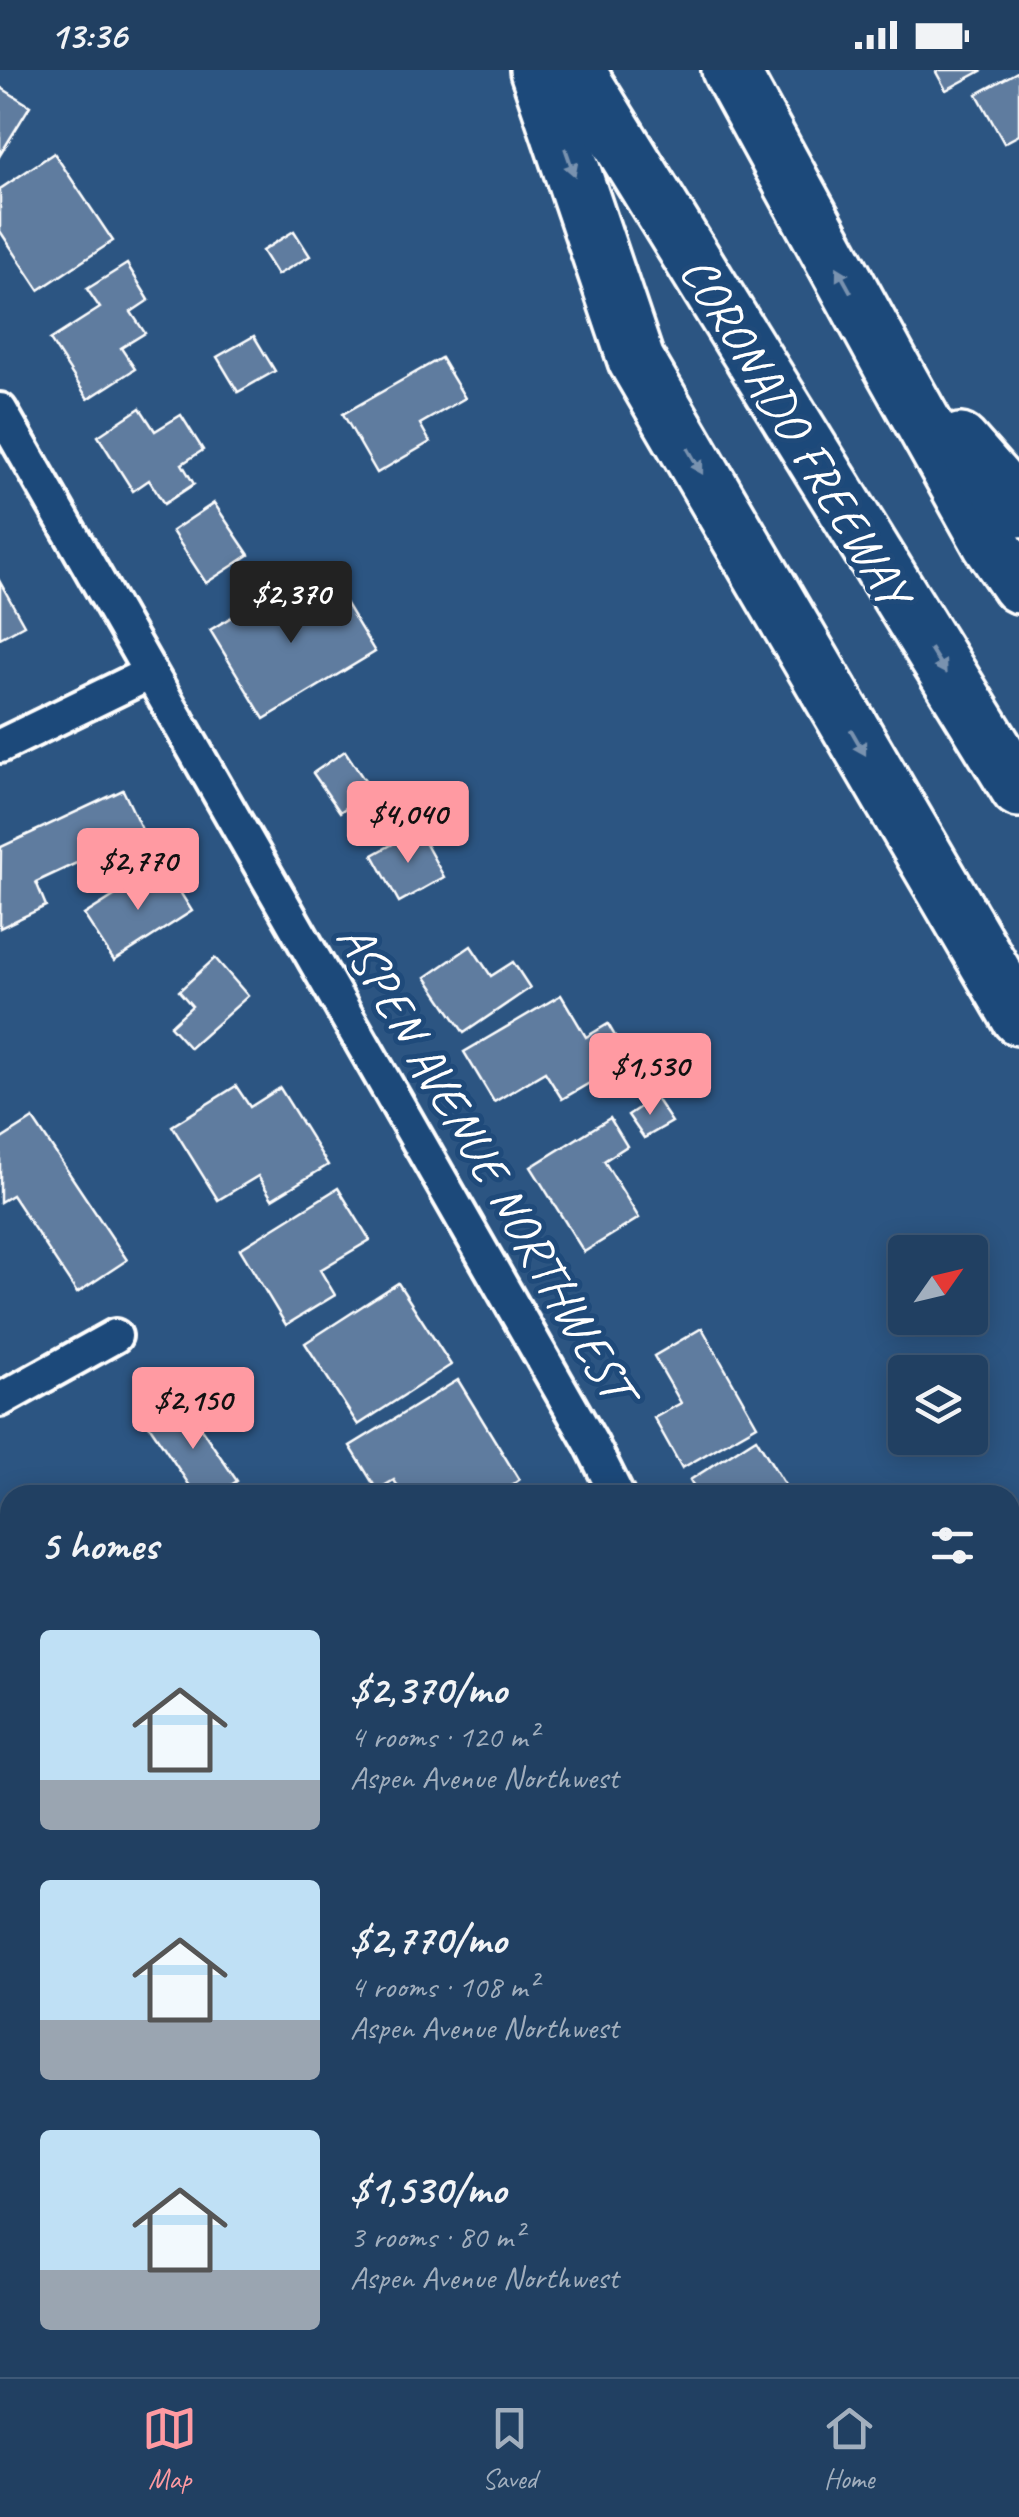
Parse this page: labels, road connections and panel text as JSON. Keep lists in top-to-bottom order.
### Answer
{
  "streets": {
    "highway": ["CORONADO FREEWAY"],
    "street": ["ASPEN AVENUE NORTHWEST"]
  },
  "north": "top right",
  "page": {
    "status": "13:36",
    "price": [
      "$2,370",
      "$4,040",
      "$2,770",
      "$1,530",
      "$2,150"
    ],
    "heading": "5 homes",
    "list": [
      {
        "name": "$2,370/mo",
        "note": "4 rooms · 120 m² · Aspen Avenue Northwest"
      },
      {
        "name": "$2,770/mo",
        "note": "4 rooms · 108 m² · Aspen Avenue Northwest"
      },
      {
        "name": "$1,530/mo",
        "note": "3 rooms · 80 m² · Aspen Avenue Northwest"
      }
    ],
    "tabs": ["Map", "Saved", "Home"]
  }
}
